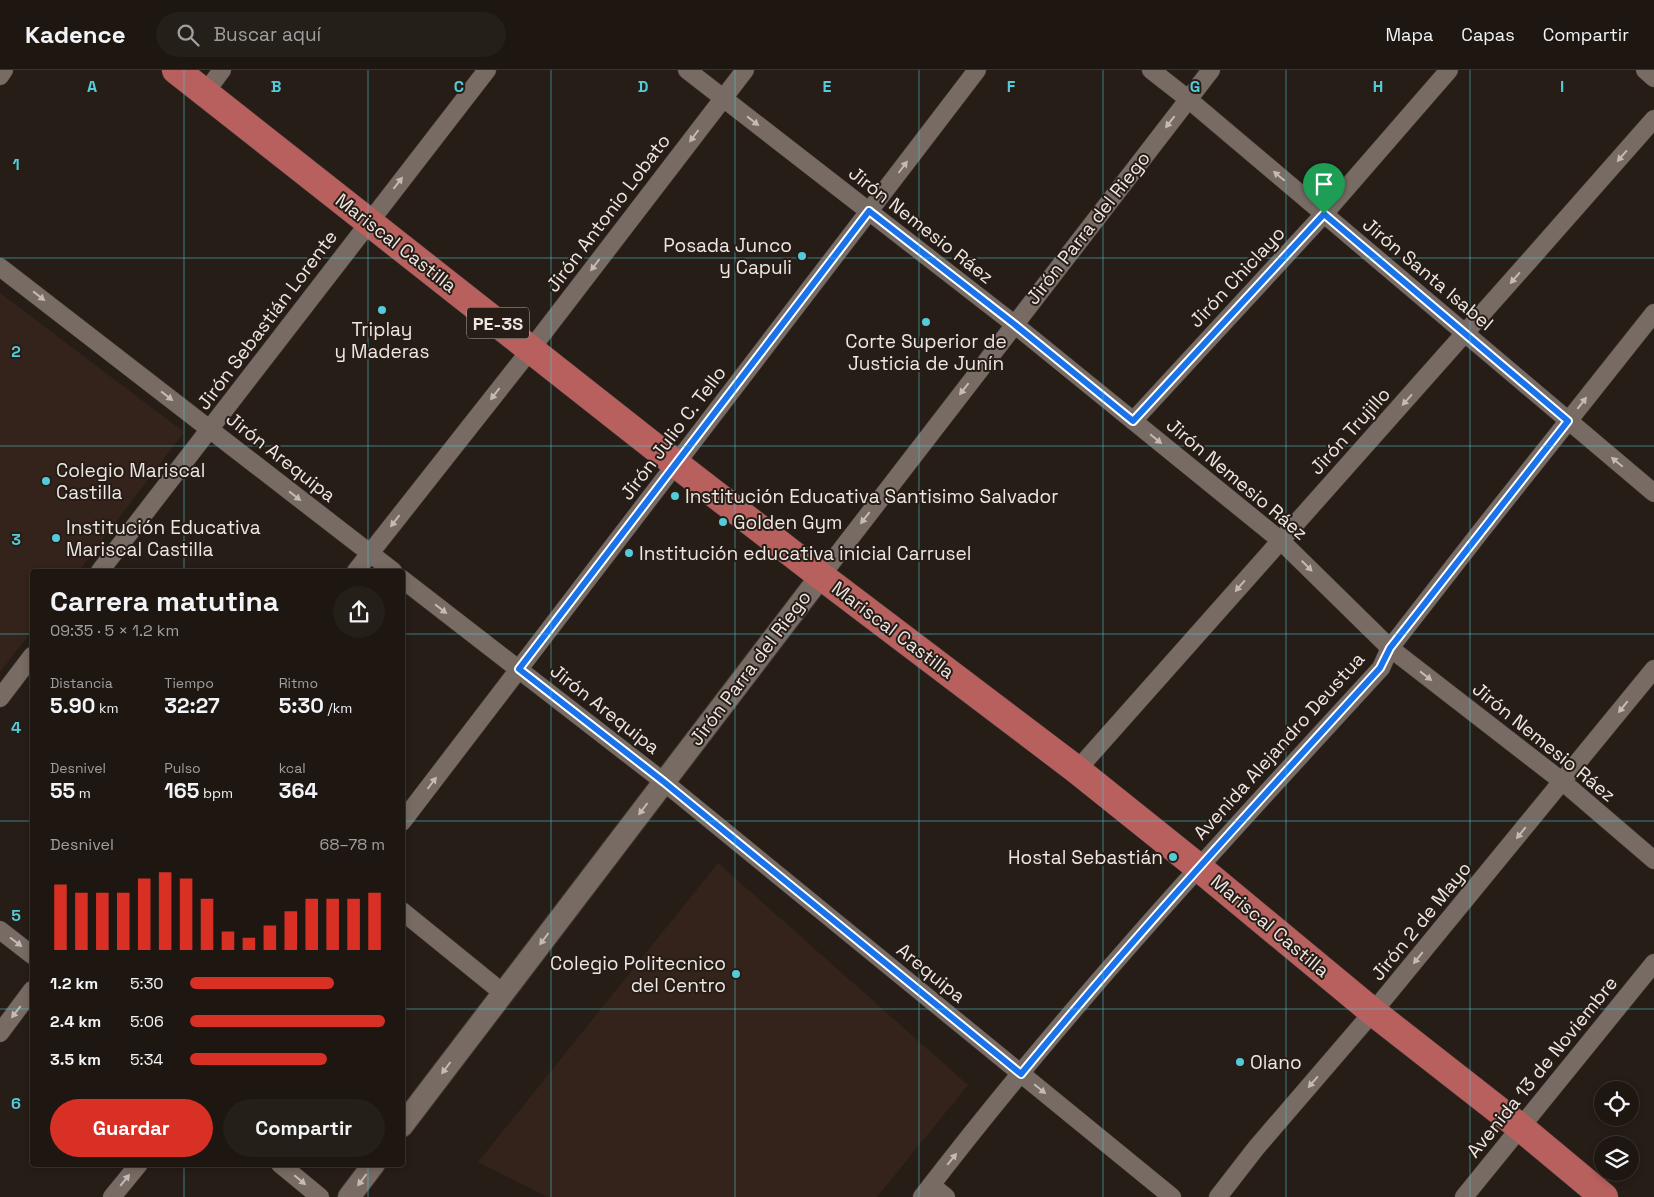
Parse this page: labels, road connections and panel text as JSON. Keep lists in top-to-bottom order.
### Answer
{
  "streets": {
    "highway": ["Mariscal Castilla", "PE-3S"],
    "street": [
      "Jirón Antonio Lobato",
      "Jirón Nemesio Ráez",
      "Jirón Parra del Riego",
      "Jirón Santa Isabel",
      "Jirón Chiclayo",
      "Jirón Sebastián Lorente",
      "Jirón Trujillo",
      "Jirón Julio C. Tello",
      "Jirón Arequipa",
      "Avenida Alejandro Deustua",
      "Jirón 2 de Mayo",
      "Arequipa",
      "Avenida 13 de Noviembre"
    ]
  },
  "crossings": [
    ["Jirón Antonio Lobato", "Jirón Nemesio Ráez"],
    ["Jirón Antonio Lobato", "Mariscal Castilla"],
    ["Jirón Antonio Lobato", "Jirón Arequipa"],
    ["Jirón Nemesio Ráez", "Jirón Parra del Riego"],
    ["Jirón Nemesio Ráez", "Jirón Chiclayo"],
    ["Jirón Nemesio Ráez", "Jirón Trujillo"],
    ["Jirón Nemesio Ráez", "Jirón Julio C. Tello"],
    ["Jirón Nemesio Ráez", "Avenida Alejandro Deustua"],
    ["Jirón Nemesio Ráez", "Jirón 2 de Mayo"],
    ["Jirón Parra del Riego", "Mariscal Castilla"],
    ["Jirón Parra del Riego", "Jirón Santa Isabel"],
    ["Jirón Parra del Riego", "Jirón Arequipa"],
    ["Jirón Parra del Riego", "Arequipa"],
    ["Mariscal Castilla", "Jirón Sebastián Lorente"],
    ["Mariscal Castilla", "Jirón Trujillo"],
    ["Mariscal Castilla", "Jirón Julio C. Tello"],
    ["Mariscal Castilla", "Avenida Alejandro Deustua"],
    ["Mariscal Castilla", "Jirón 2 de Mayo"],
    ["Mariscal Castilla", "Avenida 13 de Noviembre"],
    ["Jirón Santa Isabel", "Jirón Chiclayo"],
    ["Jirón Santa Isabel", "Jirón Trujillo"],
    ["Jirón Santa Isabel", "Avenida Alejandro Deustua"],
    ["Jirón Sebastián Lorente", "Jirón Arequipa"],
    ["Jirón Julio C. Tello", "Jirón Arequipa"],
    ["Jirón Arequipa", "Arequipa"],
    ["Avenida Alejandro Deustua", "Arequipa"]
  ],
  "one_way": [
    "Jirón Antonio Lobato",
    "Jirón Nemesio Ráez",
    "Jirón Parra del Riego",
    "Jirón Santa Isabel",
    "Jirón Trujillo",
    "Jirón Julio C. Tello",
    "Jirón Arequipa",
    "Jirón 2 de Mayo"
  ],
  "places": [
    "Posada Junco y Capuli",
    "Triplay y Maderas",
    "Corte Superior de Justicia de Junín",
    "Colegio Mariscal Castilla",
    "Institución Educativa Santisimo Salvador",
    "Golden Gym",
    "Institución Educativa Mariscal Castilla",
    "Institución educativa inicial Carrusel",
    "Hostal Sebastián",
    "Colegio Politecnico del Centro",
    "Olano"
  ],
  "page": {
    "header": "Kadence",
    "search": "Buscar aquí",
    "nav": ["Mapa", "Capas", "Compartir"],
    "heading": ["Carrera matutina", "09:35 · 5 × 1.2 km"],
    "stats": [
      ["Distancia", "5.90 km"],
      ["Tiempo", "32:27"],
      ["Ritmo", "5:30 /km"],
      ["Desnivel", "55 m"],
      ["Pulso", "165 bpm"],
      ["kcal", "364"]
    ],
    "chart": ["Desnivel", "68–78 m"],
    "list": [
      {
        "name": "1.2 km",
        "note": "5:30"
      },
      {
        "name": "2.4 km",
        "note": "5:06"
      },
      {
        "name": "3.5 km",
        "note": "5:34"
      }
    ],
    "buttons": ["Guardar", "Compartir"]
  },
  "grid": {
    "columns": [
      "A",
      "B",
      "C",
      "D",
      "E",
      "F",
      "G",
      "H",
      "I"
    ],
    "rows": [
      "1",
      "2",
      "3",
      "4",
      "5",
      "6"
    ]
  }
}
